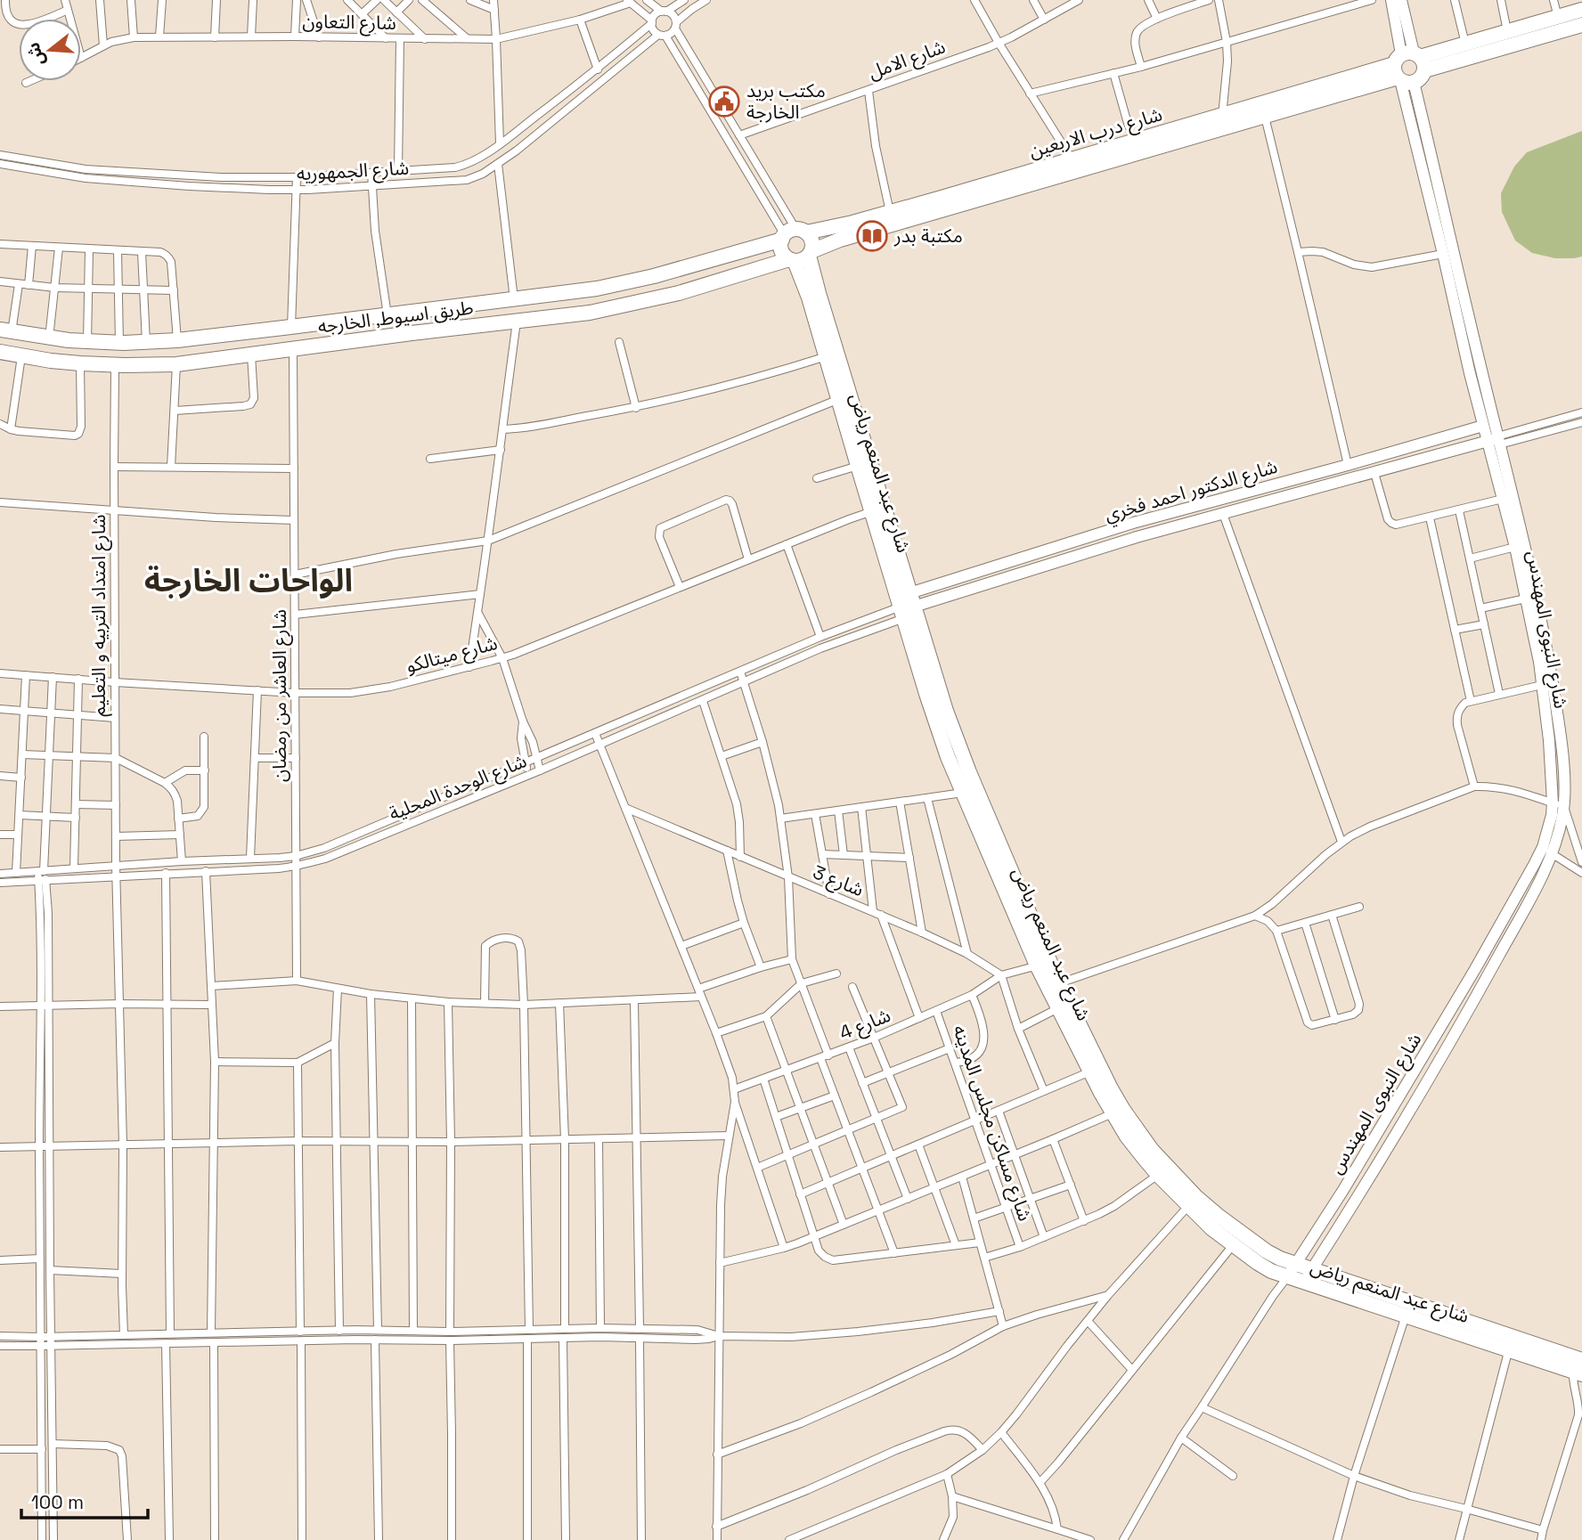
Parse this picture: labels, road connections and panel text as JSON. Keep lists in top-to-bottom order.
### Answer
{
  "streets": {
    "highway": ["شارع درب الاربعين", "طريق اسيوط, الخارجه", "شارع عبد المنعم رياض"],
    "street": [
      "شارع التعاون",
      "شارع الامل",
      "شارع الجمهوريه",
      "شارع الدكتور احمد فخري",
      "شارع امتداد التربيه و التعليم",
      "شارع النبوى المهندس",
      "شارع ميتالكو",
      "شارع العاشر من رمضان",
      "شارع الوحدة المحلية",
      "شارع 3",
      "شارع 4",
      "شارع مساكن مجلس المدينه"
    ]
  },
  "crossings": [
    ["شارع درب الاربعين", "طريق اسيوط, الخارجه"],
    ["شارع درب الاربعين", "شارع عبد المنعم رياض"],
    ["شارع درب الاربعين", "شارع النبوى المهندس"],
    ["طريق اسيوط, الخارجه", "شارع عبد المنعم رياض"],
    ["طريق اسيوط, الخارجه", "شارع امتداد التربيه و التعليم"],
    ["طريق اسيوط, الخارجه", "شارع العاشر من رمضان"],
    ["شارع عبد المنعم رياض", "شارع الدكتور احمد فخري"],
    ["شارع عبد المنعم رياض", "شارع النبوى المهندس"],
    ["شارع عبد المنعم رياض", "شارع ميتالكو"],
    ["شارع عبد المنعم رياض", "شارع الوحدة المحلية"],
    ["شارع الدكتور احمد فخري", "شارع النبوى المهندس"],
    ["شارع الدكتور احمد فخري", "شارع الوحدة المحلية"],
    ["شارع امتداد التربيه و التعليم", "شارع ميتالكو"],
    ["شارع امتداد التربيه و التعليم", "شارع الوحدة المحلية"],
    ["شارع ميتالكو", "شارع العاشر من رمضان"],
    ["شارع العاشر من رمضان", "شارع الوحدة المحلية"],
    ["شارع 3", "شارع 4"],
    ["شارع 4", "شارع مساكن مجلس المدينه"]
  ],
  "districts": ["الواحات الخارجة"],
  "places": {
    "public building": ["مكتب بريد الخارجة"],
    "library": ["مكتبة بدر"]
  },
  "scale_bar": "100 m",
  "north": "left"
}
